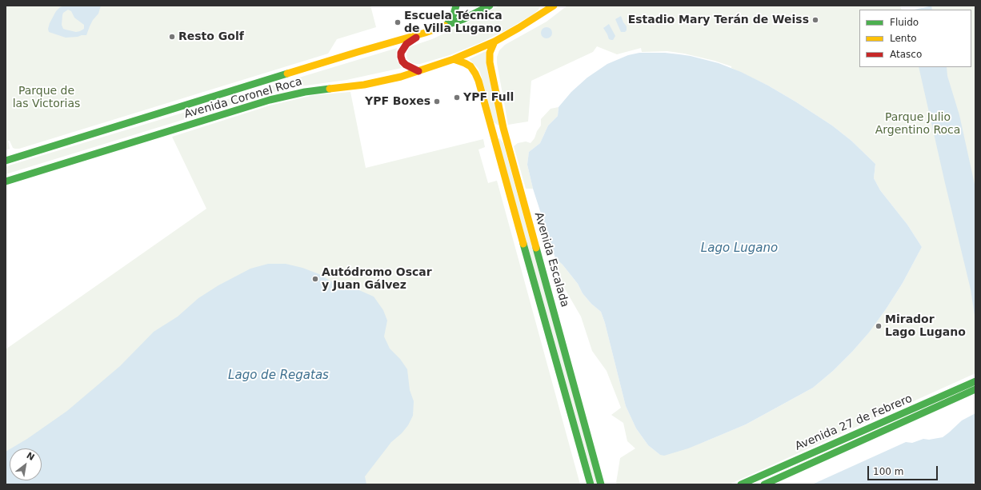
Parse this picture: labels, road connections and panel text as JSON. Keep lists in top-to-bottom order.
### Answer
{
  "streets": {
    "main road": ["Avenida Coronel Roca", "Avenida Escalada", "Avenida 27 de Febrero"]
  },
  "crossings": [
    ["Avenida Coronel Roca", "Avenida Escalada"]
  ],
  "water": ["Lago Lugano", "Lago de Regatas"],
  "parks": ["Parque de las Victorias", "Parque Julio Argentino Roca"],
  "places": [
    "Estadio Mary Terán de Weiss",
    "Escuela Técnica de Villa Lugano",
    "Resto Golf",
    "YPF Full",
    "YPF Boxes",
    "Autódromo Oscar y Juan Gálvez",
    "Mirador Lago Lugano"
  ],
  "legend": ["Fluido", "Lento", "Atasco"],
  "scale_bar": "100 m",
  "north": "top right"
}
